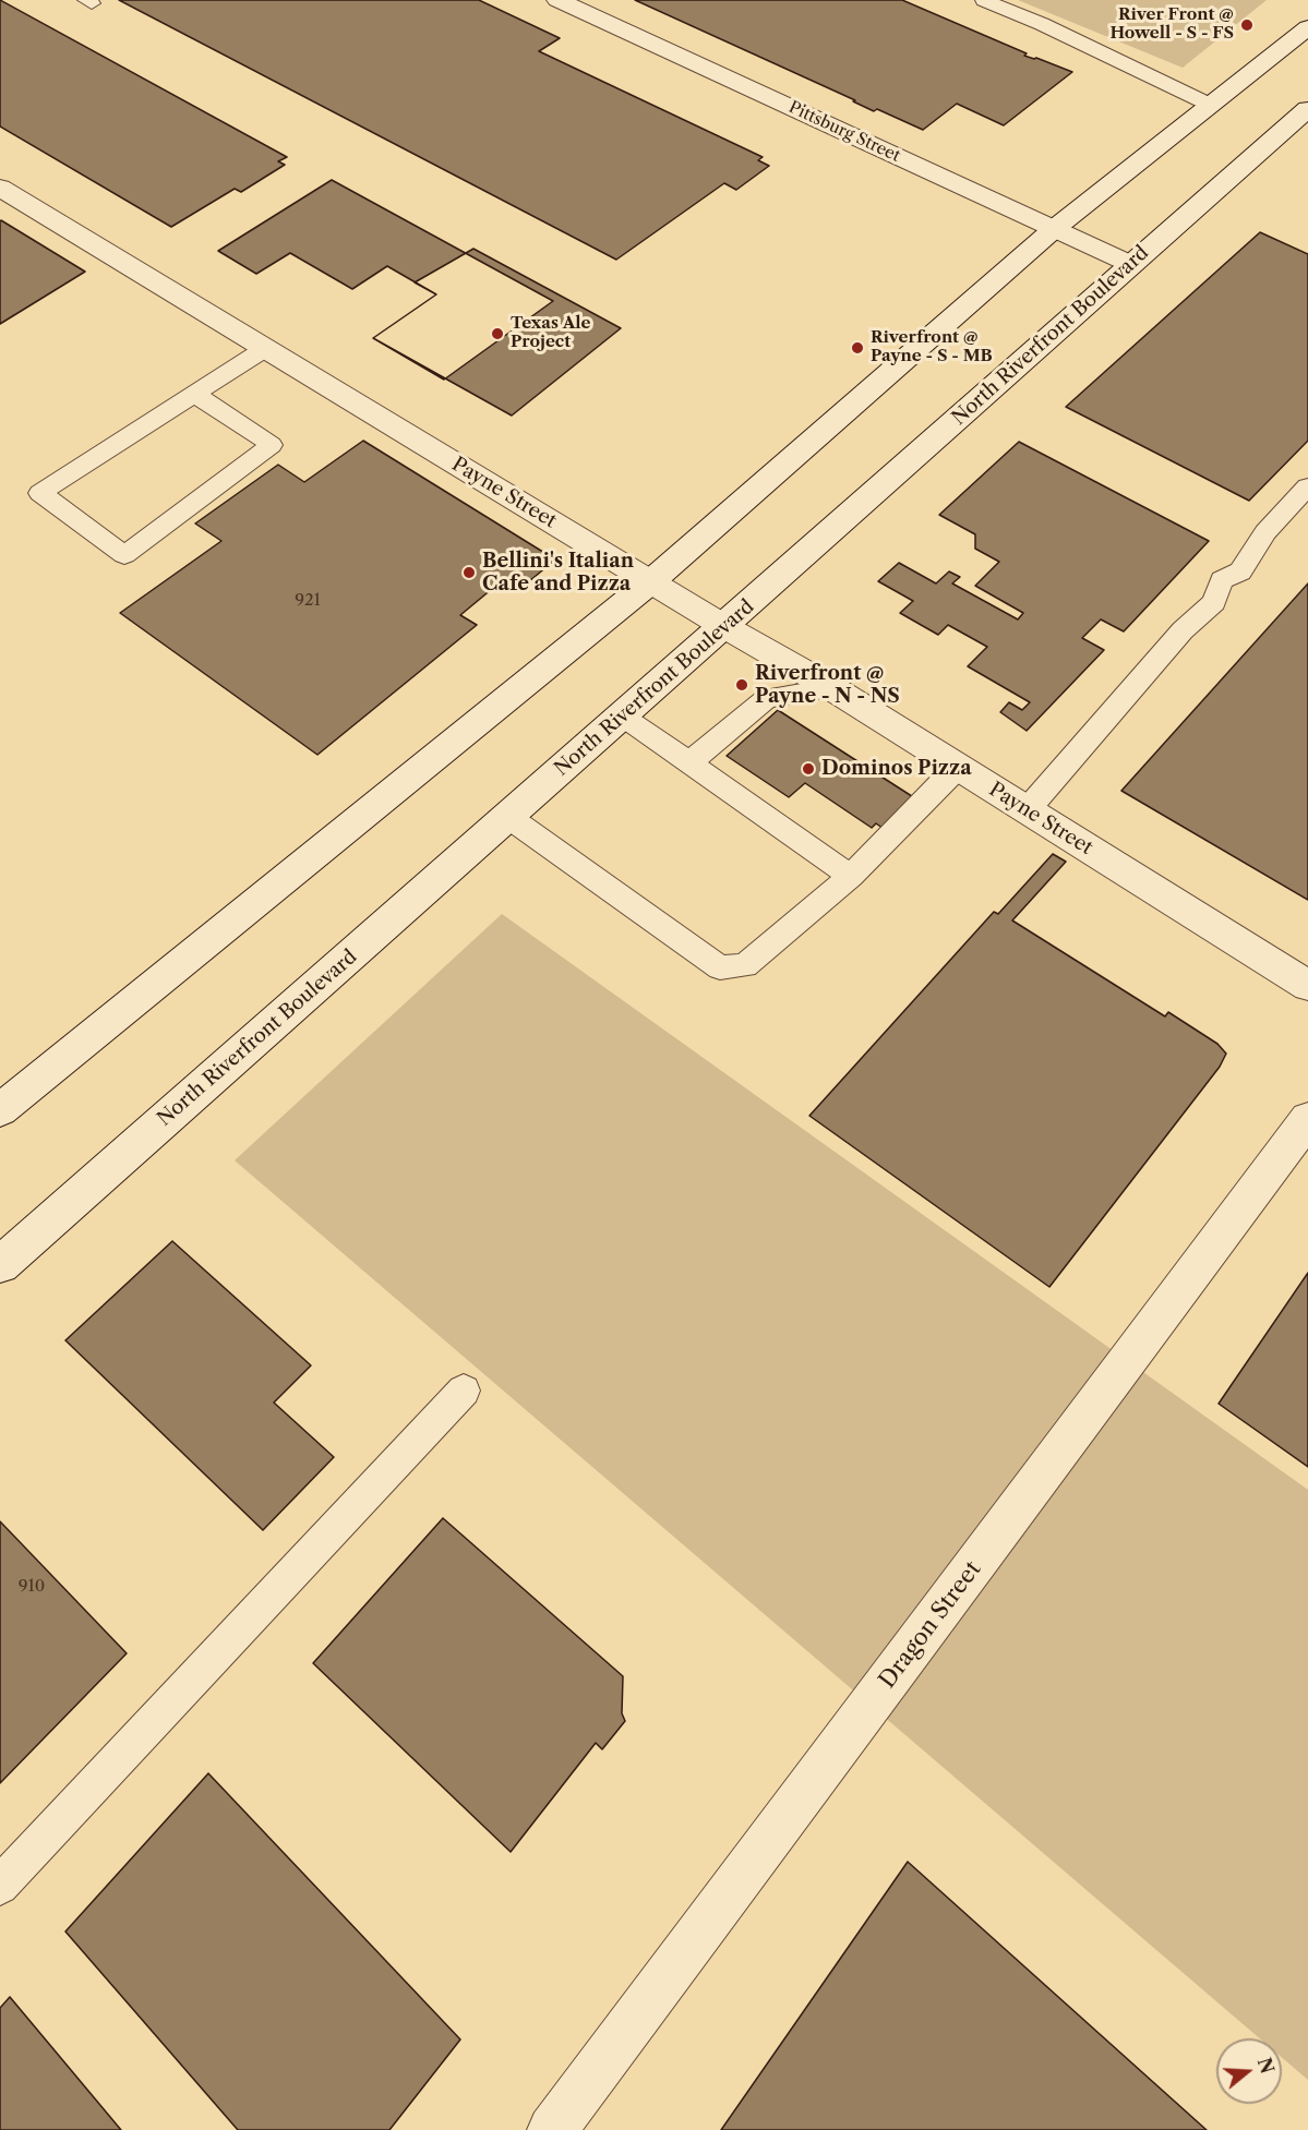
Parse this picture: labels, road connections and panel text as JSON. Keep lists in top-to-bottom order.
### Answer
{
  "streets": {
    "main road": [
      "Pittsburg Street",
      "North Riverfront Boulevard",
      "Payne Street",
      "Dragon Street"
    ]
  },
  "crossings": [
    ["Pittsburg Street", "North Riverfront Boulevard"],
    ["North Riverfront Boulevard", "Payne Street"]
  ],
  "places": [
    "River Front @ Howell - S - FS",
    "Texas Ale Project",
    "Riverfront @ Payne - S - MB",
    "Bellini's Italian Cafe and Pizza",
    "Riverfront @ Payne - N - NS",
    "Dominos Pizza"
  ],
  "house_numbers": ["921", "910"],
  "north": "right"
}
